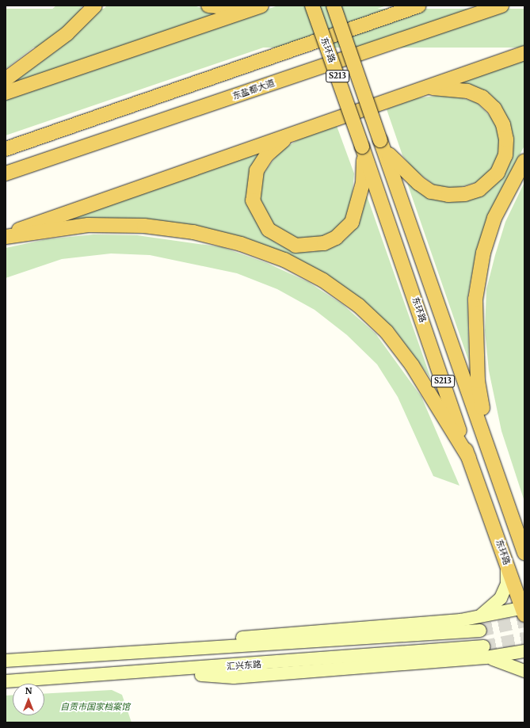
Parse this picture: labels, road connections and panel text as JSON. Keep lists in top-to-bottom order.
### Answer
{
  "streets": {
    "highway": ["东环路", "S213", "东盐都大道"],
    "main road": ["汇兴东路"]
  },
  "parks": ["自贡市国家档案馆"],
  "north": "top"
}
